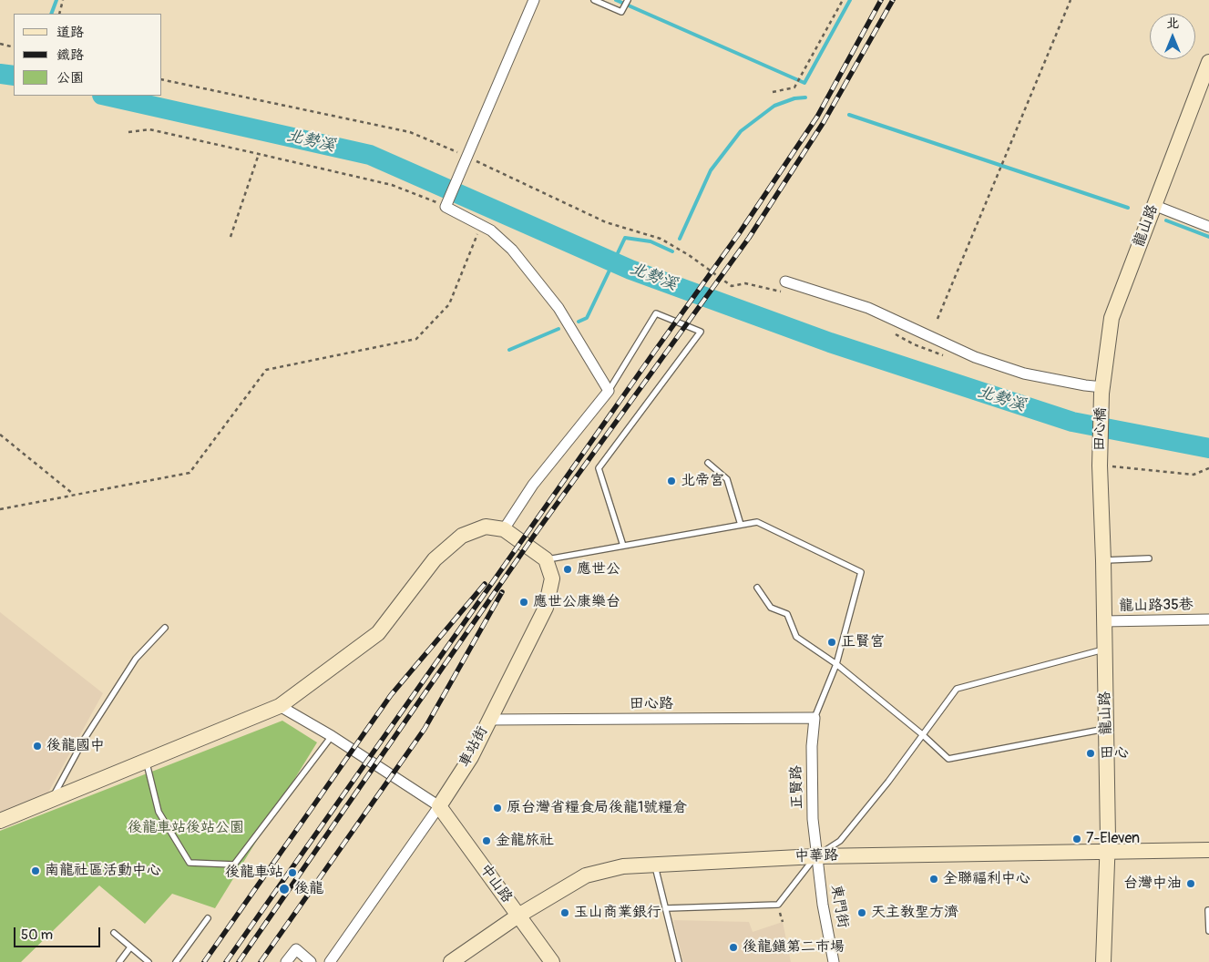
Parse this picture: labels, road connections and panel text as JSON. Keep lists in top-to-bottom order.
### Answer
{
  "streets": {
    "street": [
      "龍山路",
      "田心橋",
      "龍山路35巷",
      "田心路",
      "車站街",
      "正賢路",
      "中華路",
      "中山路",
      "東門街"
    ]
  },
  "crossings": [
    ["龍山路", "田心橋"],
    ["龍山路", "龍山路35巷"],
    ["龍山路", "中華路"],
    ["田心路", "車站街"],
    ["田心路", "正賢路"],
    ["車站街", "中山路"],
    ["正賢路", "中華路"],
    ["正賢路", "東門街"],
    ["中華路", "中山路"],
    ["中華路", "東門街"]
  ],
  "water": ["北勢溪"],
  "parks": ["後龍車站後站公園"],
  "places": [
    "北帝宮",
    "應世公",
    "應世公康樂台",
    "正賢宮",
    "後龍國中",
    "田心",
    "原台灣省糧食局後龍1號糧倉",
    "7-Eleven",
    "金龍旅社",
    "南龍社區活動中心",
    "後龍車站",
    "全聯福利中心",
    "台灣中油",
    "後龍",
    "玉山商業銀行",
    "天主教聖方濟",
    "後龍鎮第二市場"
  ],
  "legend": ["道路", "鐵路", "公園"],
  "scale_bar": "50 m",
  "north": "top"
}
